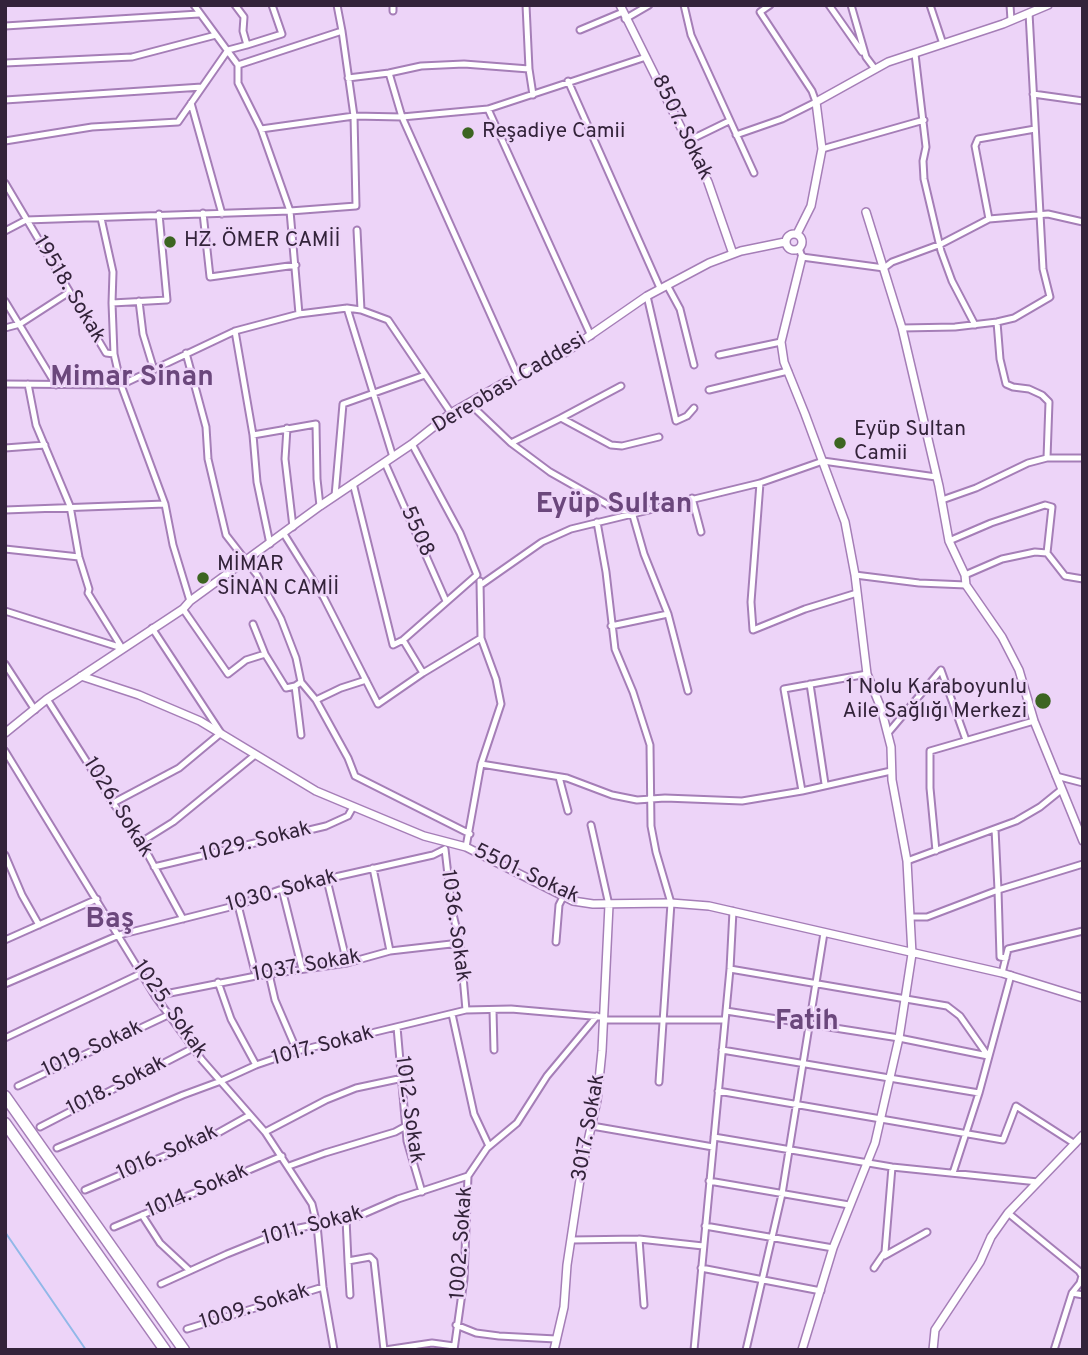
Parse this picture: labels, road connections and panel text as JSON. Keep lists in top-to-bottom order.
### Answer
{
  "streets": {
    "street": [
      "8507. Sokak",
      "19518. Sokak",
      "Dereobası Caddesi",
      "5508",
      "1026. Sokak",
      "1029. Sokak",
      "5501. Sokak",
      "1030. Sokak",
      "1036. Sokak",
      "1037. Sokak",
      "1025. Sokak",
      "1017. Sokak",
      "1019. Sokak",
      "1018. Sokak",
      "1012. Sokak",
      "3017. Sokak",
      "1016. Sokak",
      "1014. Sokak",
      "1011. Sokak",
      "1002. Sokak",
      "1009. Sokak"
    ]
  },
  "crossings": [
    ["8507. Sokak", "Dereobası Caddesi"],
    ["Dereobası Caddesi", "5508"],
    ["Dereobası Caddesi", "1026. Sokak"],
    ["Dereobası Caddesi", "5501. Sokak"],
    ["1026. Sokak", "1029. Sokak"],
    ["1026. Sokak", "1030. Sokak"],
    ["1029. Sokak", "5501. Sokak"],
    ["5501. Sokak", "1030. Sokak"],
    ["5501. Sokak", "1036. Sokak"],
    ["5501. Sokak", "3017. Sokak"],
    ["1030. Sokak", "1036. Sokak"],
    ["1030. Sokak", "1025. Sokak"],
    ["1036. Sokak", "1037. Sokak"],
    ["1036. Sokak", "1017. Sokak"],
    ["1037. Sokak", "1025. Sokak"],
    ["1025. Sokak", "1017. Sokak"],
    ["1025. Sokak", "1019. Sokak"],
    ["1025. Sokak", "1018. Sokak"],
    ["1025. Sokak", "1016. Sokak"],
    ["1025. Sokak", "1014. Sokak"],
    ["1025. Sokak", "1011. Sokak"],
    ["1025. Sokak", "1009. Sokak"],
    ["1017. Sokak", "1012. Sokak"],
    ["1017. Sokak", "3017. Sokak"],
    ["1017. Sokak", "1002. Sokak"],
    ["1012. Sokak", "1011. Sokak"],
    ["3017. Sokak", "1002. Sokak"],
    ["1011. Sokak", "1002. Sokak"]
  ],
  "districts": [
    "Mimar Sinan",
    "Eyüp Sultan",
    "Baş",
    "Fatih"
  ],
  "places": [
    "Reşadiye Camii",
    "HZ. ÖMER CAMİİ",
    "Eyüp Sultan Camii",
    "MİMAR SİNAN CAMİİ",
    "1 Nolu Karaboyunlu Aile Sağlığı Merkezi"
  ]
}
